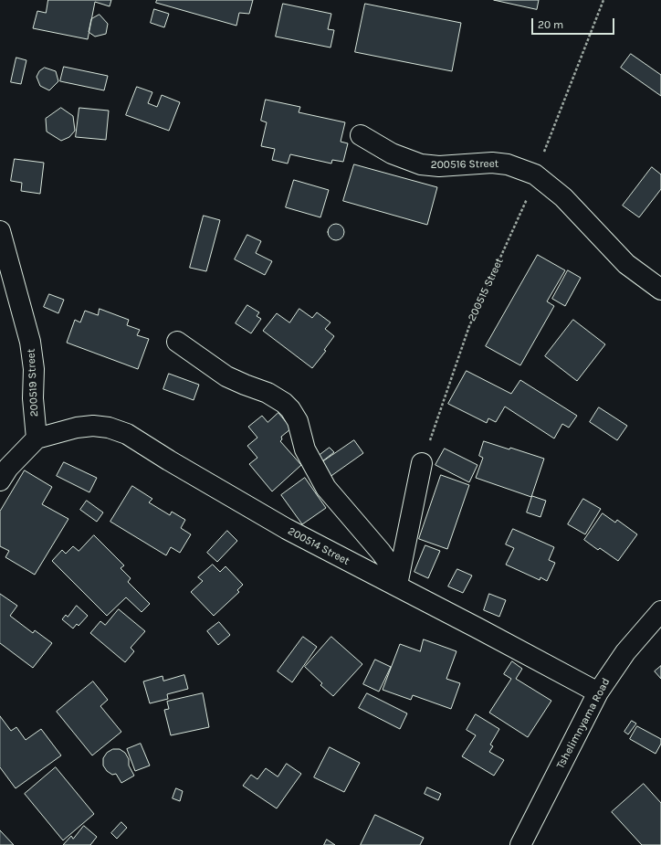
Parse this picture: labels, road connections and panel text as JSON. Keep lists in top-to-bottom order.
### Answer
{
  "streets": {
    "street": [
      "200516 Street",
      "200519 Street",
      "200514 Street",
      "Tshelimnyama Road"
    ],
    "path": ["200515 Street"]
  },
  "crossings": [
    ["200516 Street", "200515 Street"],
    ["200519 Street", "200514 Street"],
    ["200514 Street", "Tshelimnyama Road"]
  ],
  "scale_bar": "20 m"
}
